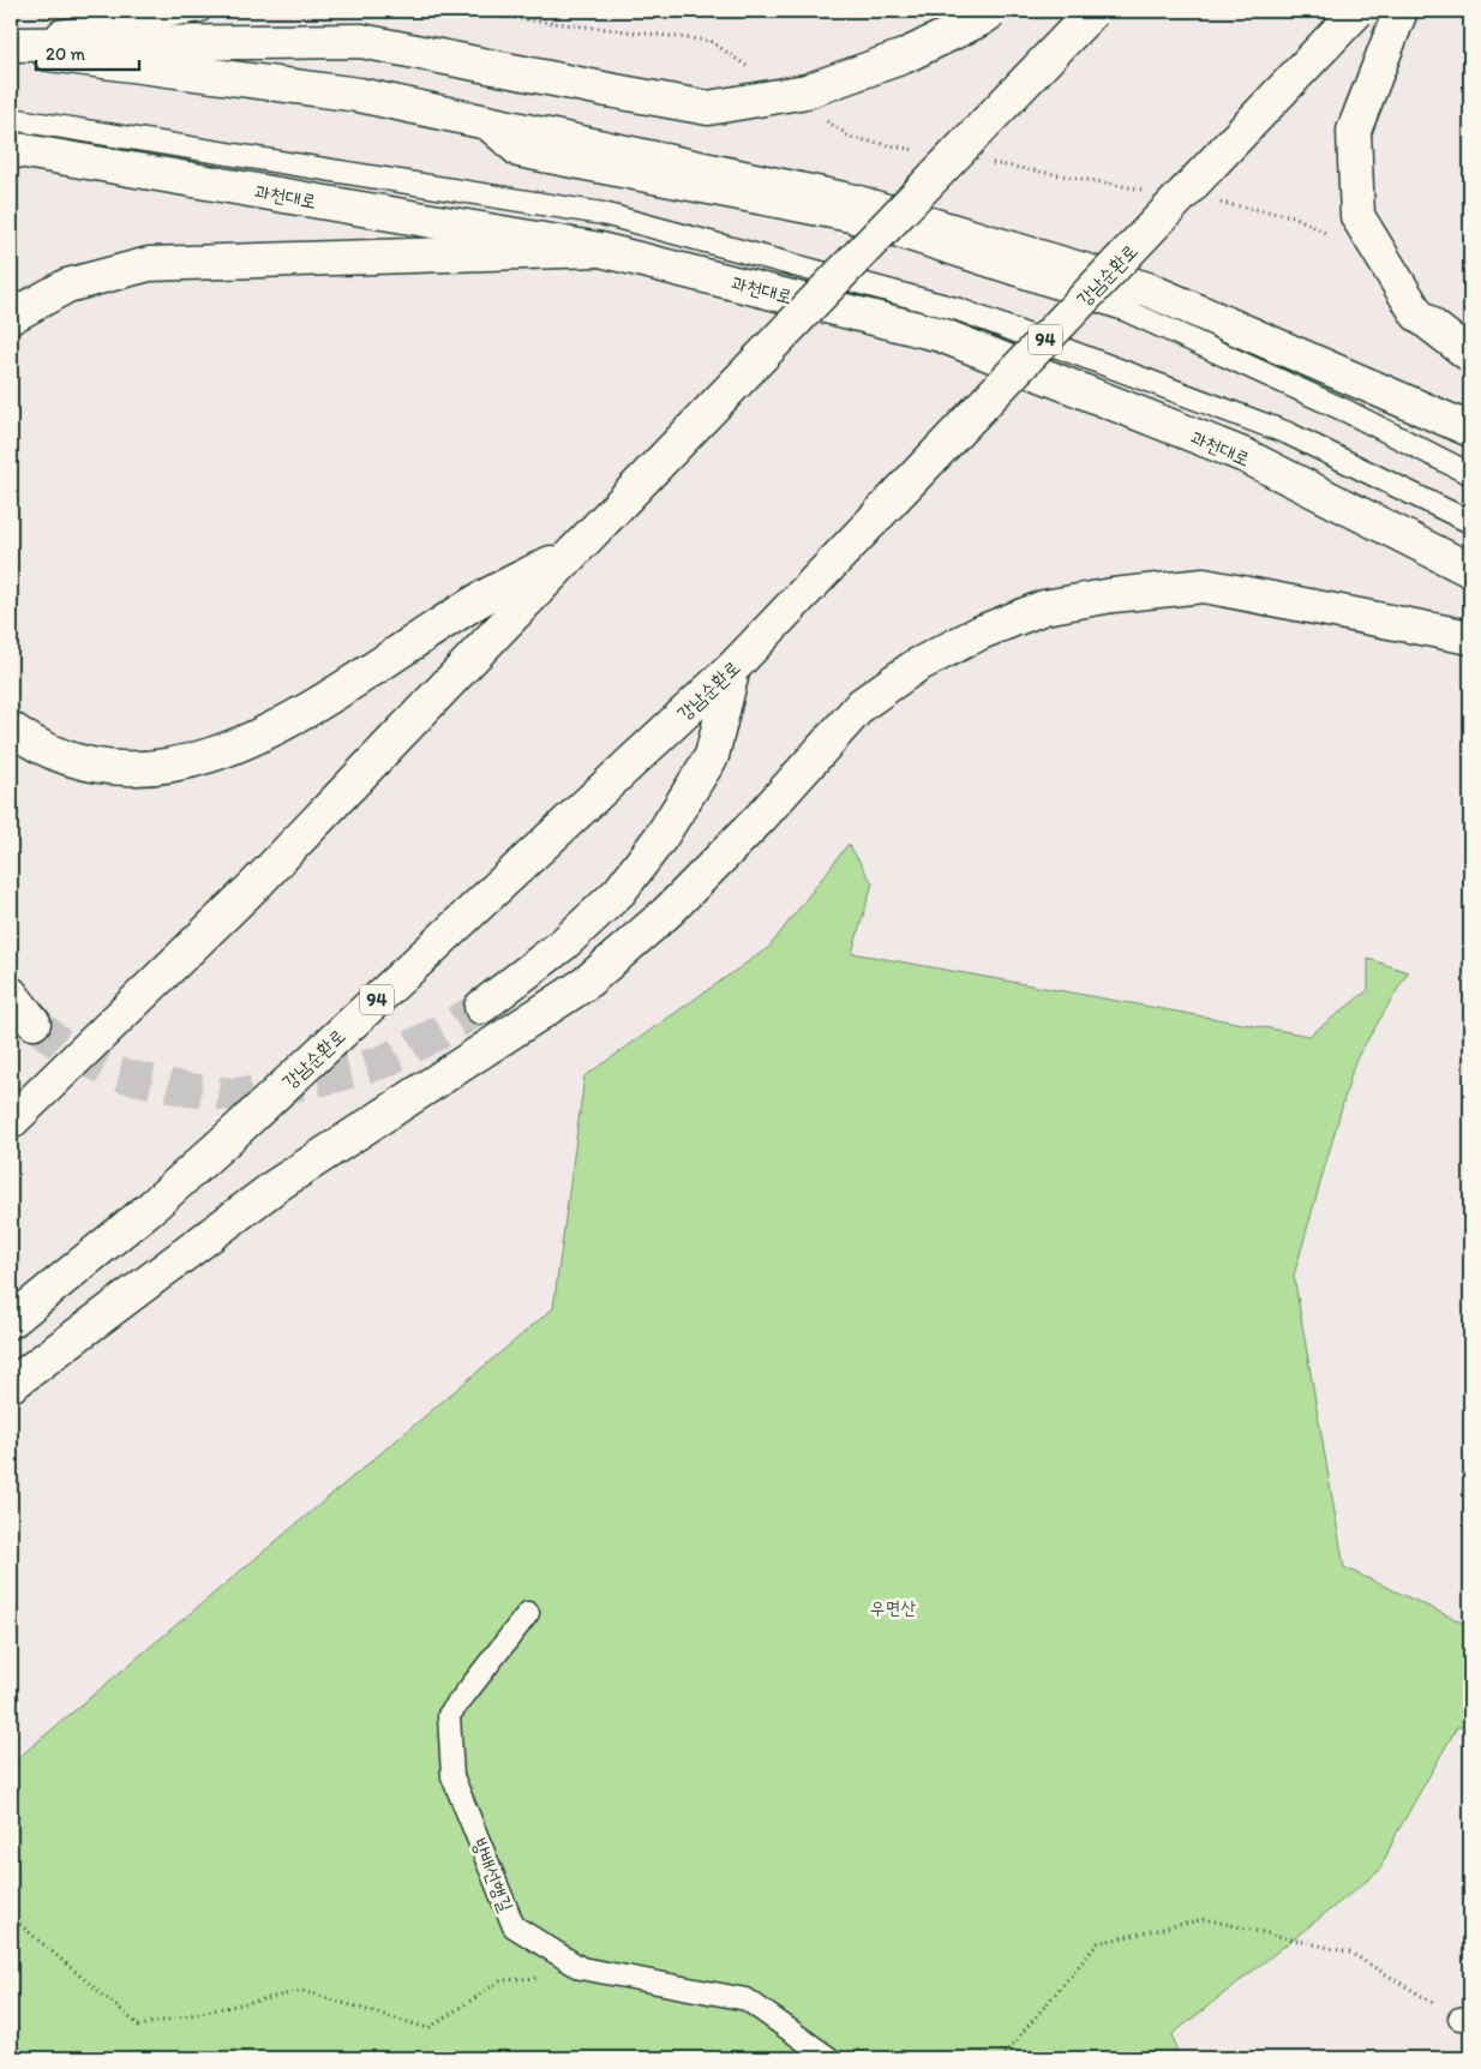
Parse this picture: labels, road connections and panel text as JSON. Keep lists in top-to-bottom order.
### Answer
{
  "streets": {
    "main road": ["과천대로", "강남순환로", "94"],
    "lane": ["방배선행길"]
  },
  "parks": ["우면산"],
  "scale_bar": "20 m"
}
